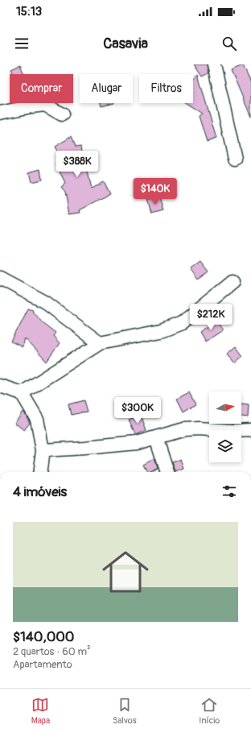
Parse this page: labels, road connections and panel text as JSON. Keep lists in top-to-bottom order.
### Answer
{
  "north": "right",
  "page": {
    "status": "15:13",
    "header": "Casavia",
    "chip": ["Comprar", "Alugar", "Filtros"],
    "price": [
      "$388K",
      "$140K",
      "$212K",
      "$300K"
    ],
    "heading": "4 imóveis",
    "list": [
      {
        "name": "$140,000",
        "note": "2 quartos · 60 m² · Apartamento"
      }
    ],
    "tabs": ["Mapa", "Salvos", "Início"]
  }
}
